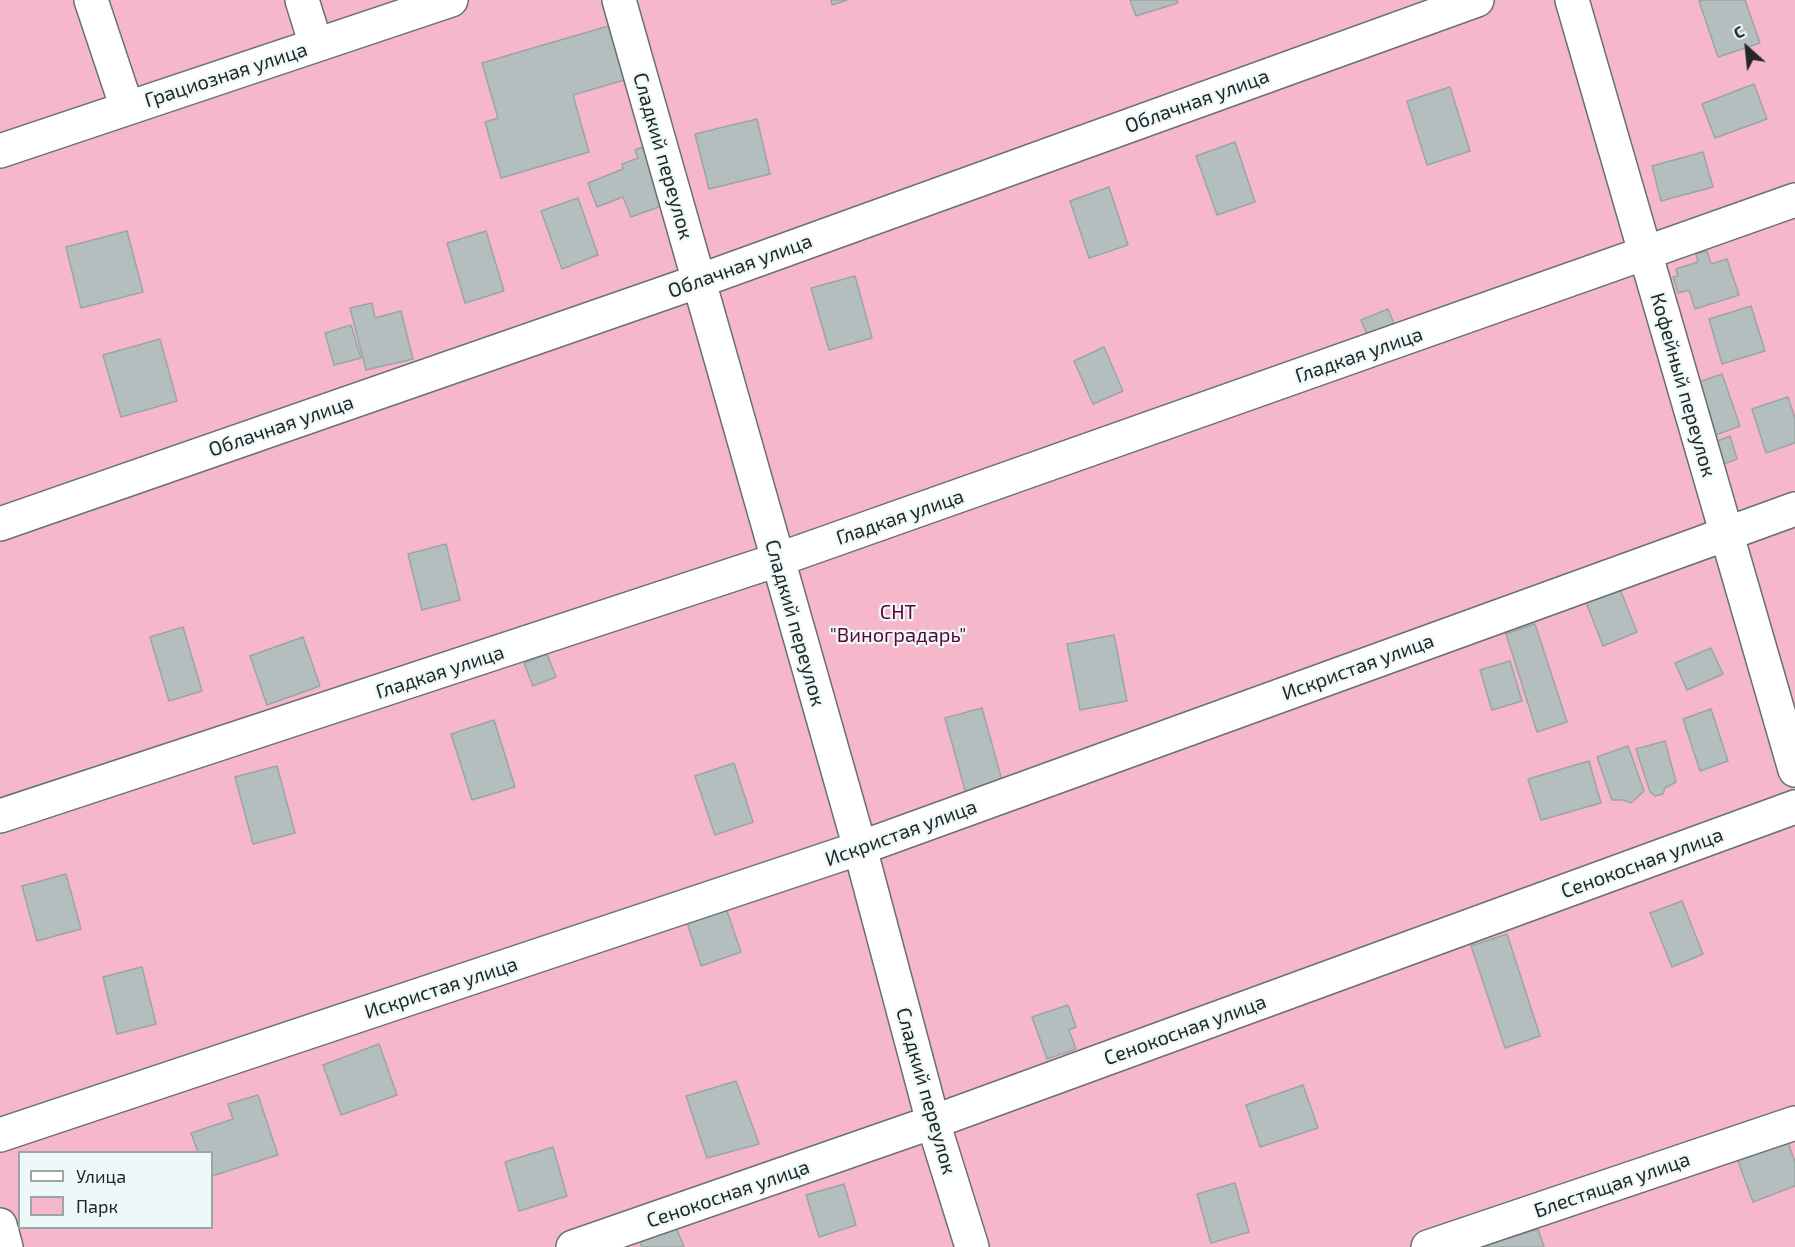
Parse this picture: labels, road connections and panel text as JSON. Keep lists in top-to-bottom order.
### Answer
{
  "streets": {
    "street": [
      "Грациозная улица",
      "Облачная улица",
      "Сладкий переулок",
      "Гладкая улица",
      "Кофейный переулок",
      "Искристая улица",
      "Сенокосная улица",
      "Блестящая улица"
    ]
  },
  "crossings": [
    ["Облачная улица", "Сладкий переулок"],
    ["Сладкий переулок", "Гладкая улица"],
    ["Сладкий переулок", "Искристая улица"],
    ["Сладкий переулок", "Сенокосная улица"],
    ["Гладкая улица", "Кофейный переулок"],
    ["Кофейный переулок", "Искристая улица"]
  ],
  "parks": ["СНТ \"Виноградарь\""],
  "legend": ["Улица", "Парк"],
  "north": "top left"
}
